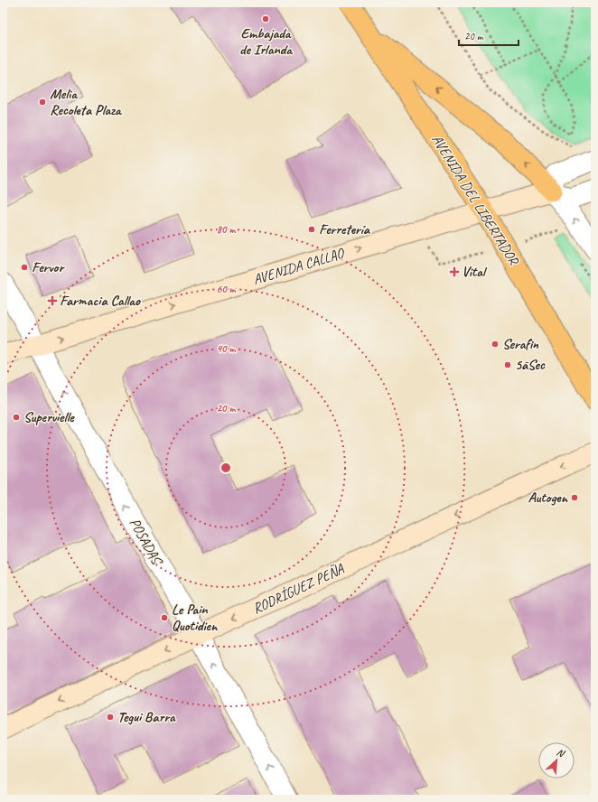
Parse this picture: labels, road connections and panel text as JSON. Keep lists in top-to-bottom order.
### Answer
{
  "streets": {
    "main road": ["AVENIDA DEL LIBERTADOR"],
    "street": ["AVENIDA CALLAO", "POSADAS", "RODRÍGUEZ PEÑA"]
  },
  "crossings": [
    ["AVENIDA DEL LIBERTADOR", "AVENIDA CALLAO"],
    ["AVENIDA CALLAO", "POSADAS"],
    ["POSADAS", "RODRÍGUEZ PEÑA"]
  ],
  "one_way": ["AVENIDA CALLAO", "POSADAS", "RODRÍGUEZ PEÑA"],
  "places": {
    "other": [
      "Embajada de Irlanda",
      "Melia Recoleta Plaza",
      "Ferretería",
      "Fervor",
      "Serafin",
      "5āSec",
      "Supervielle",
      "Autogen",
      "Le Pain Quotidien",
      "Tegui Barra"
    ],
    "health": ["Vital", "Farmacia Callao"]
  },
  "scale_bar": "20 m",
  "north": "top right",
  "rings": [
    "80 m",
    "60 m",
    "40 m",
    "20 m"
  ]
}
